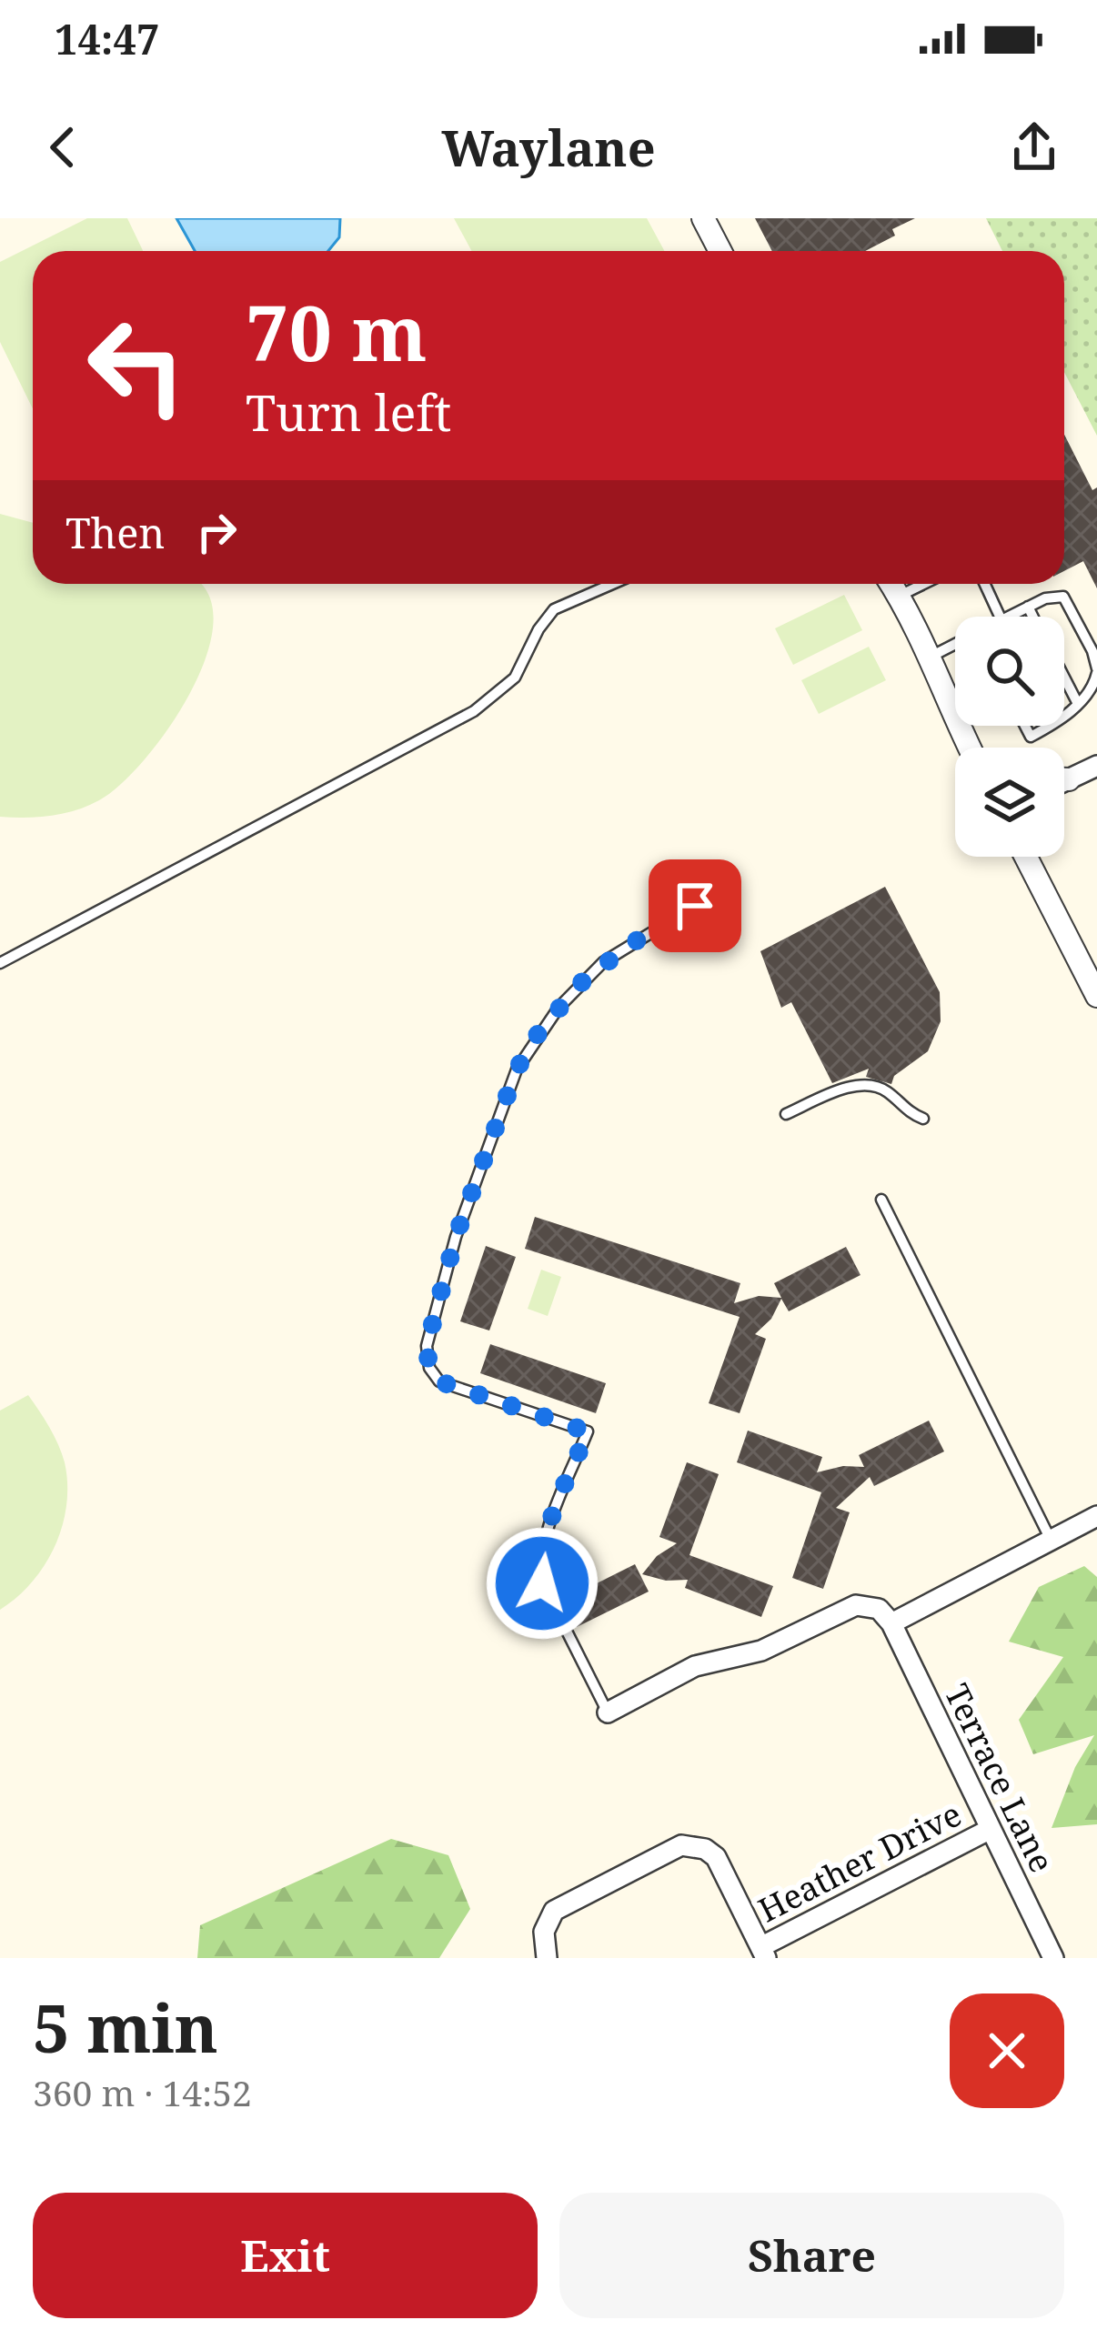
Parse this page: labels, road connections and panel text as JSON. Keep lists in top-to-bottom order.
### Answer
{
  "streets": {
    "street": ["Terrace Lane", "Heather Drive"]
  },
  "crossings": [
    ["Terrace Lane", "Heather Drive"]
  ],
  "page": {
    "status": "14:47",
    "header": "Waylane",
    "turn": ["70 m", "Turn left"],
    "then": "Then",
    "heading": ["5 min", "360 m · 14:52"],
    "buttons": ["Exit", "Share"]
  }
}
